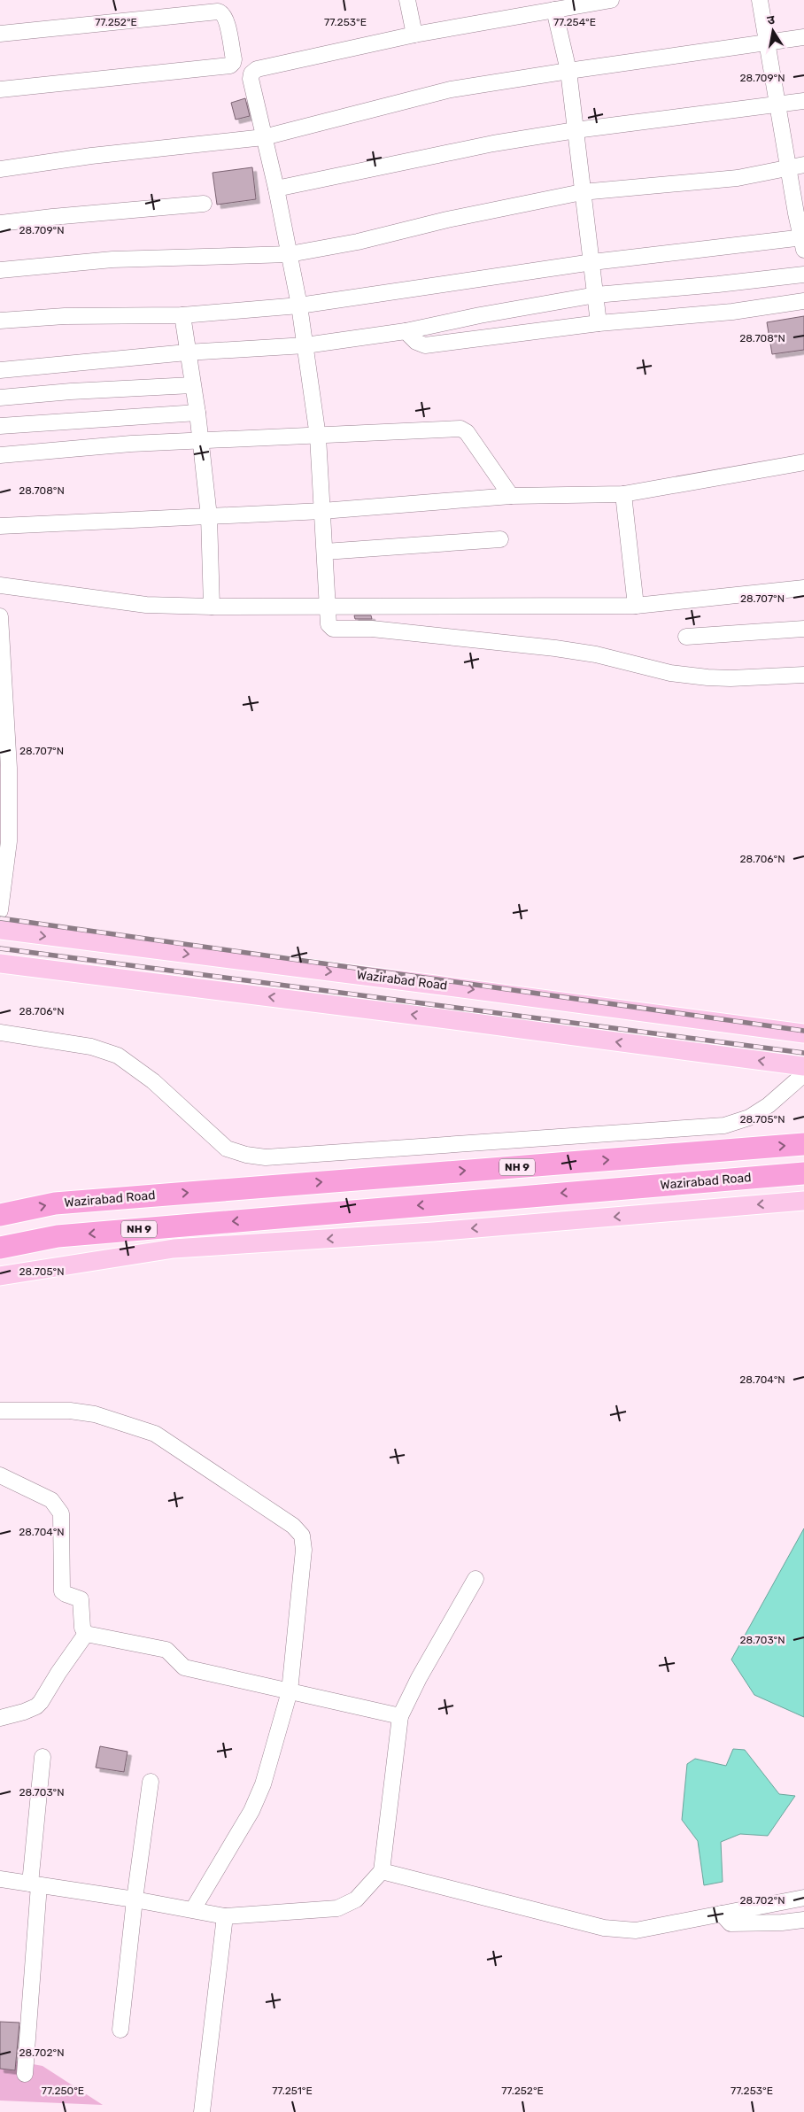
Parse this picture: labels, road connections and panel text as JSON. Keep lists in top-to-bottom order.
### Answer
{
  "streets": {
    "highway": ["Wazirabad Road", "NH 9"]
  },
  "north": "top",
  "coordinates": [
    "77.252°E",
    "77.253°E",
    "77.254°E",
    "28.709°N",
    "28.708°N",
    "28.707°N",
    "28.706°N",
    "28.705°N",
    "28.704°N",
    "28.703°N",
    "28.702°N",
    "77.250°E",
    "77.251°E"
  ]
}
